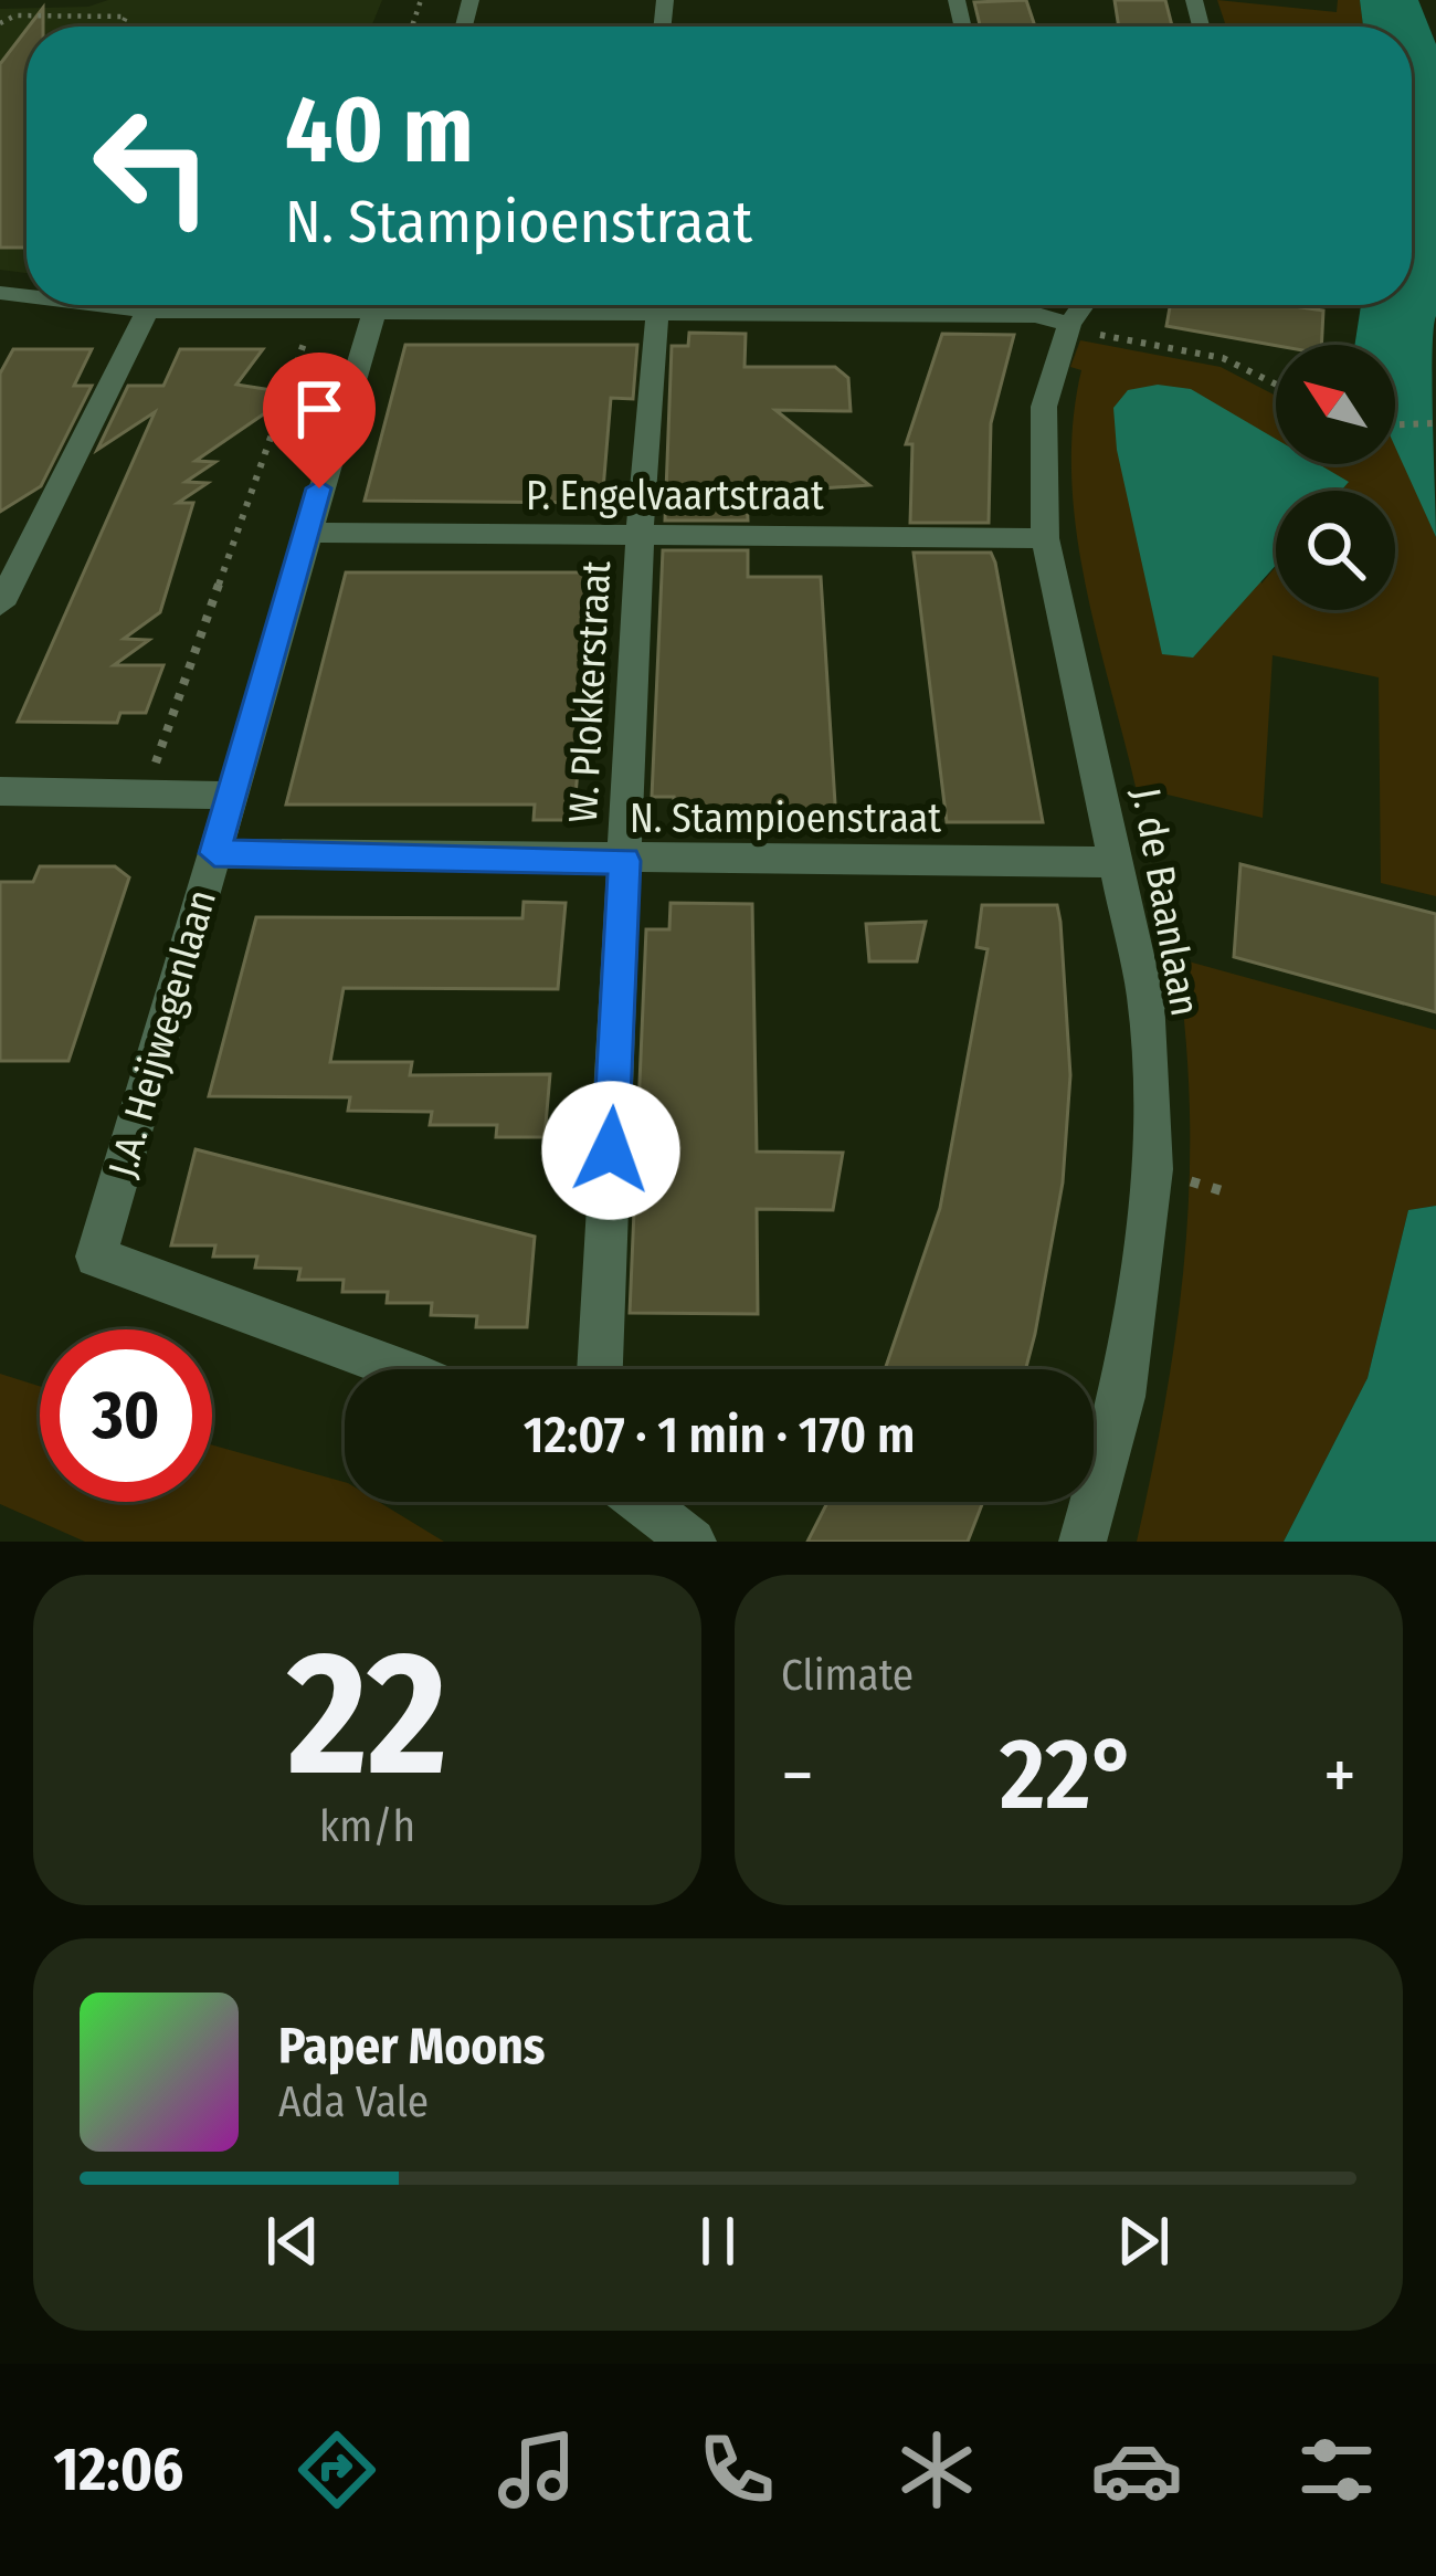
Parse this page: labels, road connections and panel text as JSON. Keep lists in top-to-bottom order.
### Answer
{
  "streets": {
    "street": [
      "P. Engelvaartstraat",
      "W. Plokkerstraat",
      "N. Stampioenstraat",
      "J. de Baanlaan",
      "J.A. Heijwegenlaan"
    ]
  },
  "crossings": [
    ["P. Engelvaartstraat", "W. Plokkerstraat"],
    ["P. Engelvaartstraat", "J. de Baanlaan"],
    ["P. Engelvaartstraat", "J.A. Heijwegenlaan"],
    ["W. Plokkerstraat", "N. Stampioenstraat"],
    ["N. Stampioenstraat", "J. de Baanlaan"],
    ["N. Stampioenstraat", "J.A. Heijwegenlaan"]
  ],
  "north": "top left",
  "page": {
    "turn": ["40 m", "N. Stampioenstraat"],
    "limit": "30",
    "trip": "12:07 · 1 min · 170 m",
    "tile": [
      ["22", "km/h"],
      "Climate"
    ],
    "heat": ["−", "22°", "+"],
    "song": ["Paper Moons", "Ada Vale"],
    "tabs": "12:06"
  }
}
